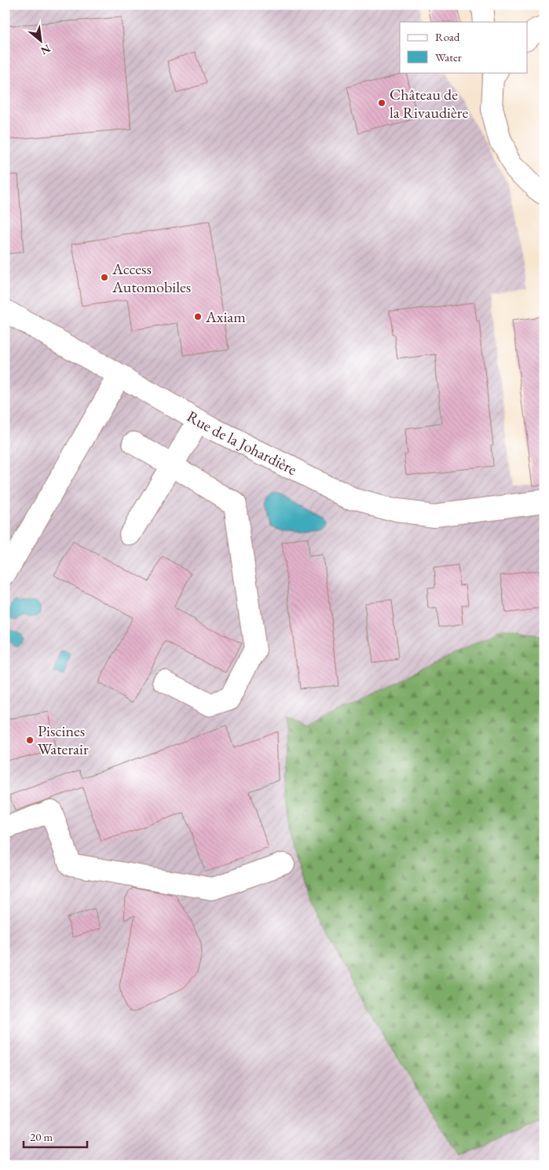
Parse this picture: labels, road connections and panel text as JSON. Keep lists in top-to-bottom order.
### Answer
{
  "streets": {
    "street": ["Rue de la Johardière"]
  },
  "places": [
    "Château de la Rivaudière",
    "Access Automobiles",
    "Axiam",
    "Piscines Waterair"
  ],
  "legend": ["Road", "Water"],
  "scale_bar": "20 m",
  "north": "bottom right"
}
